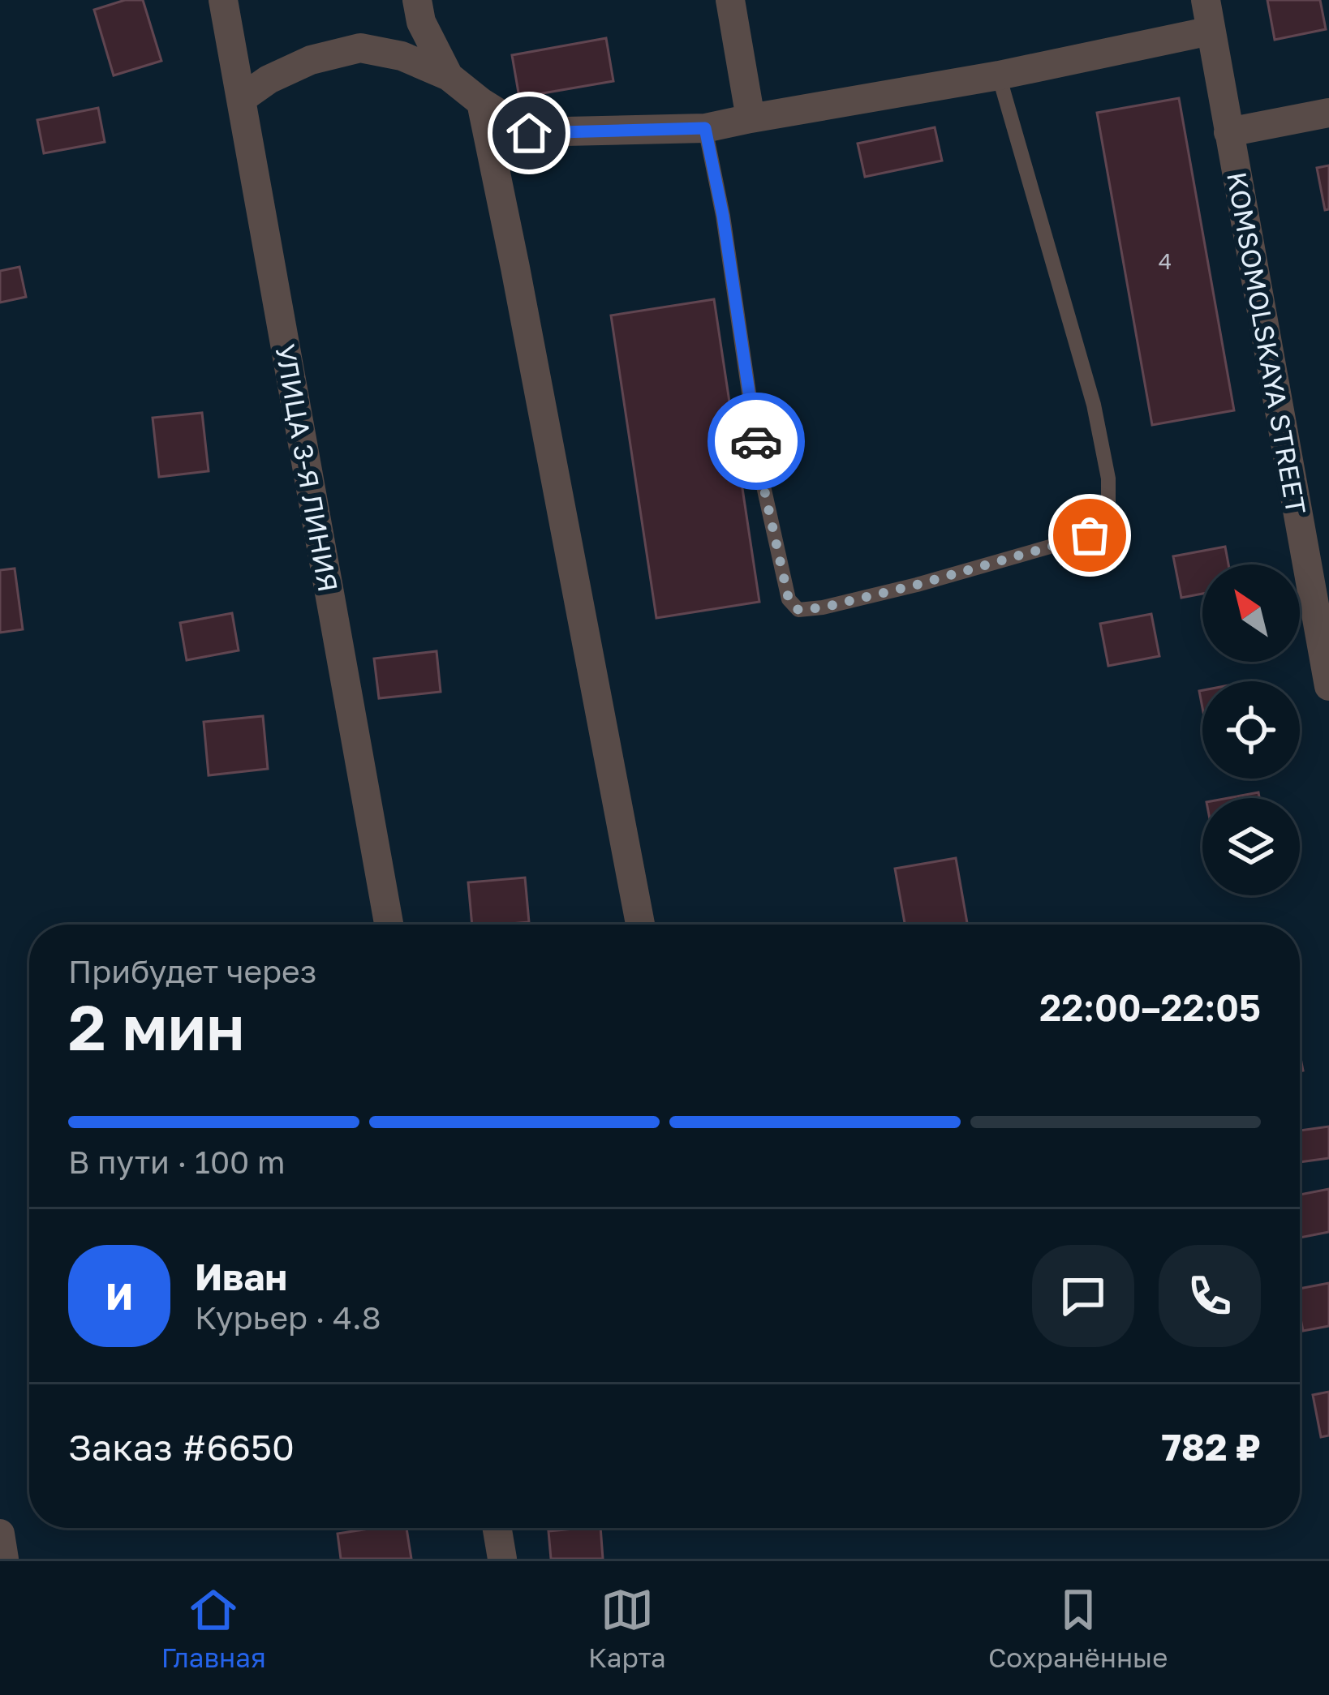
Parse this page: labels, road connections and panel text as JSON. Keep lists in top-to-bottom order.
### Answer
{
  "streets": {
    "street": ["KOMSOMOLSKAYA STREET", "УЛИЦА 3-Я ЛИНИЯ"]
  },
  "house_numbers": ["4"],
  "north": "top left",
  "page": {
    "heading": ["2 мин", "Прибудет через", "22:00–22:05"],
    "panel": [
      "Иван",
      "Курьер · 4.8",
      "Заказ #6650",
      "782 ₽"
    ],
    "bar": "В пути · 100 m",
    "round": "И",
    "tabs": ["Главная", "Карта", "Сохранённые"]
  }
}
